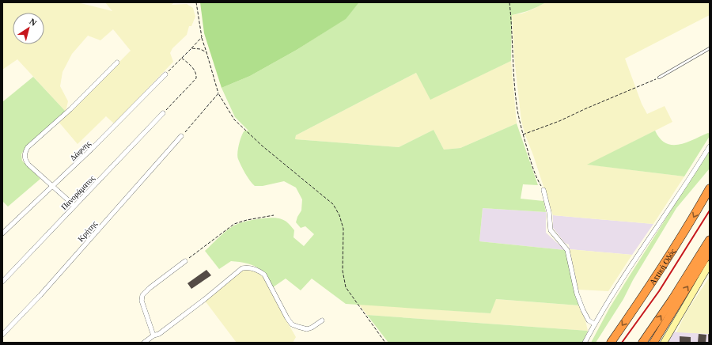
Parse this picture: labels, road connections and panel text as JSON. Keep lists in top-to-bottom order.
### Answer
{
  "streets": {
    "highway": ["Αττική Οδός"],
    "street": ["Δάφνης", "Πανοράματος", "Κρήτης"]
  },
  "north": "top right"
}
